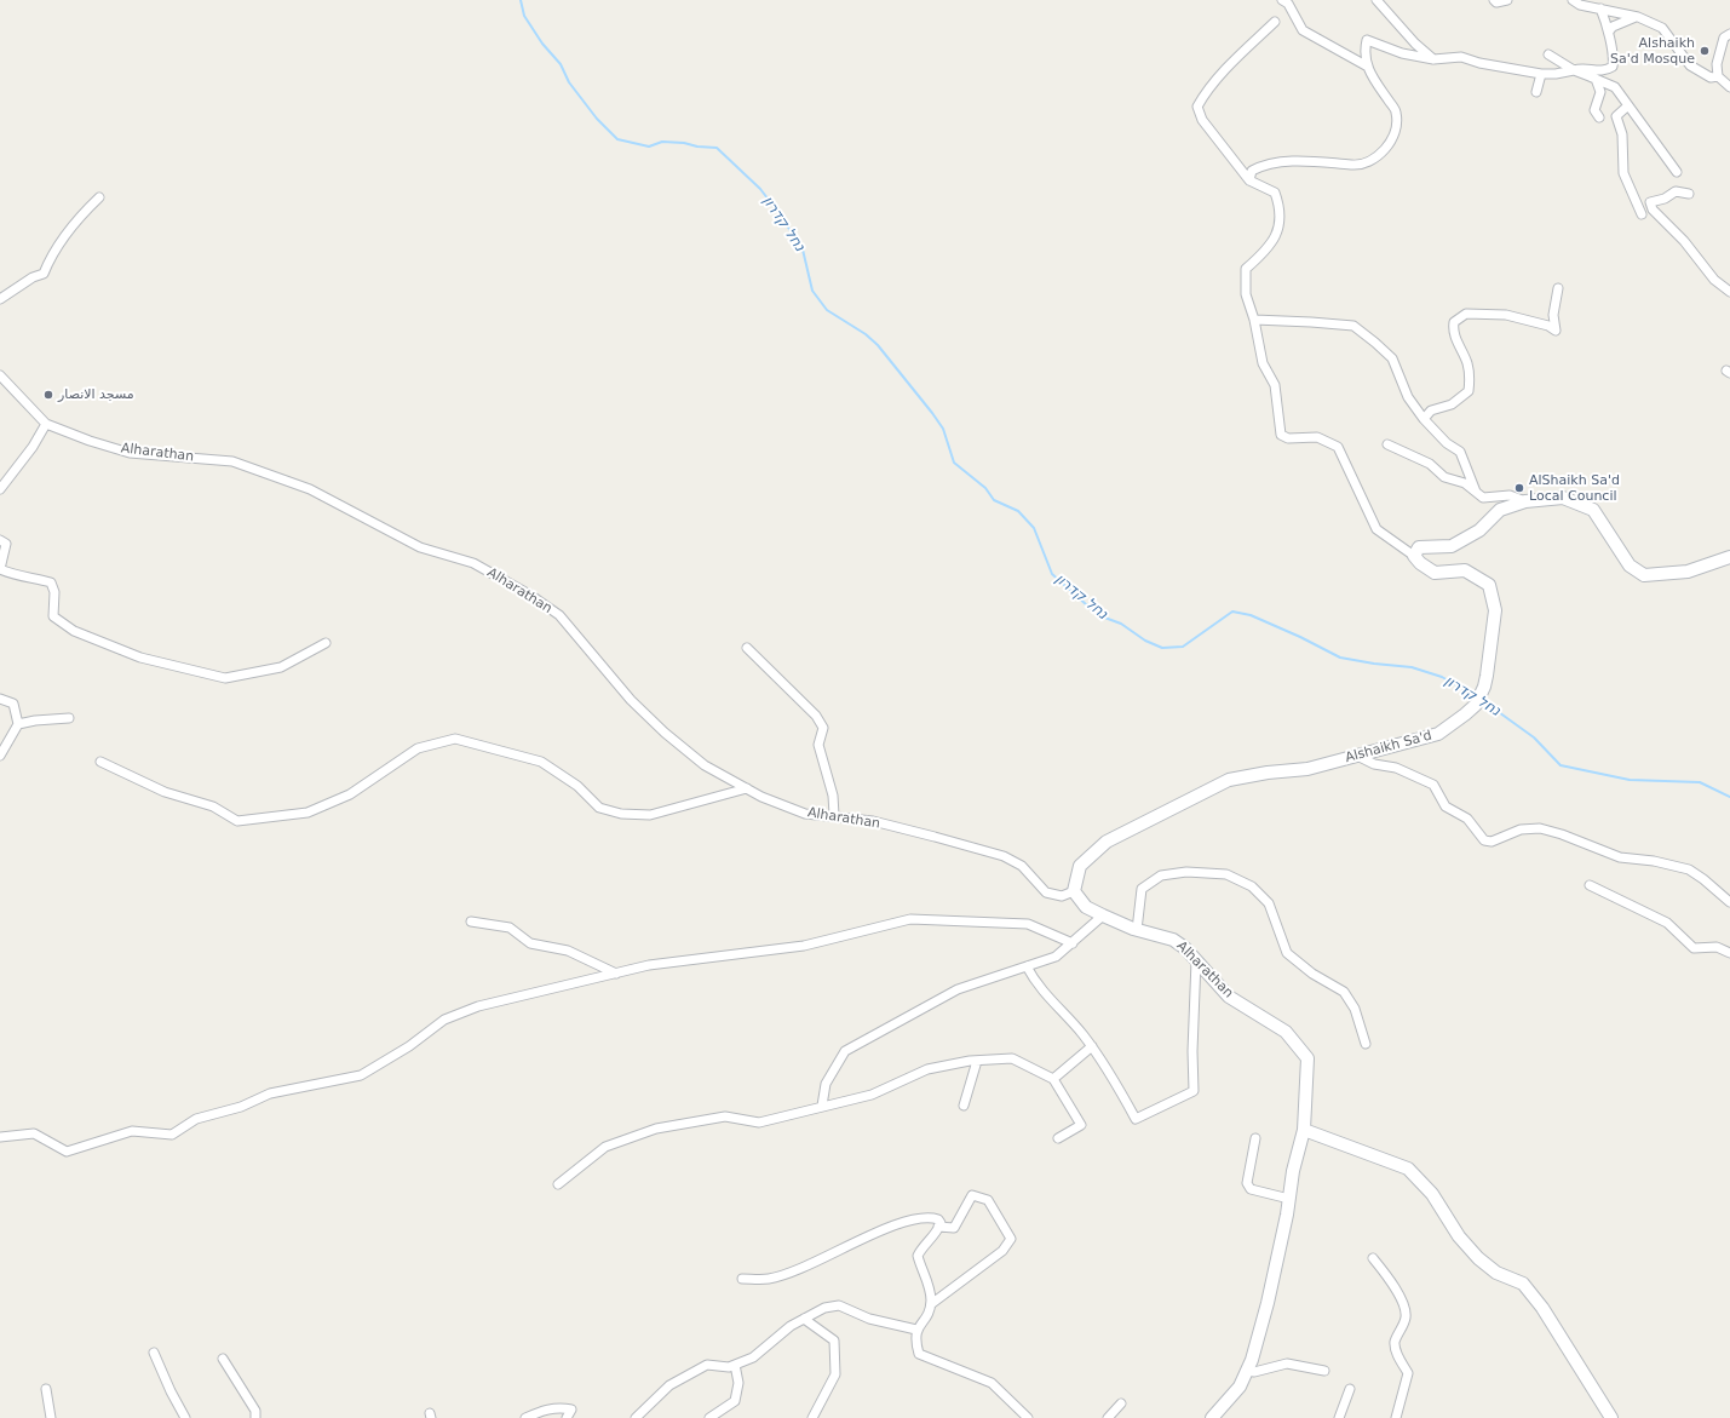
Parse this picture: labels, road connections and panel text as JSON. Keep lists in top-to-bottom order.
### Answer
{
  "streets": {
    "street": ["Alharathan", "Alshaikh Sa'd"]
  },
  "crossings": [
    ["Alharathan", "Alshaikh Sa'd"]
  ],
  "water": ["נחל קדרון"],
  "places": ["Alshaikh Sa'd Mosque", "مسجد الانصار", "AlShaikh Sa'd Local Council"]
}
